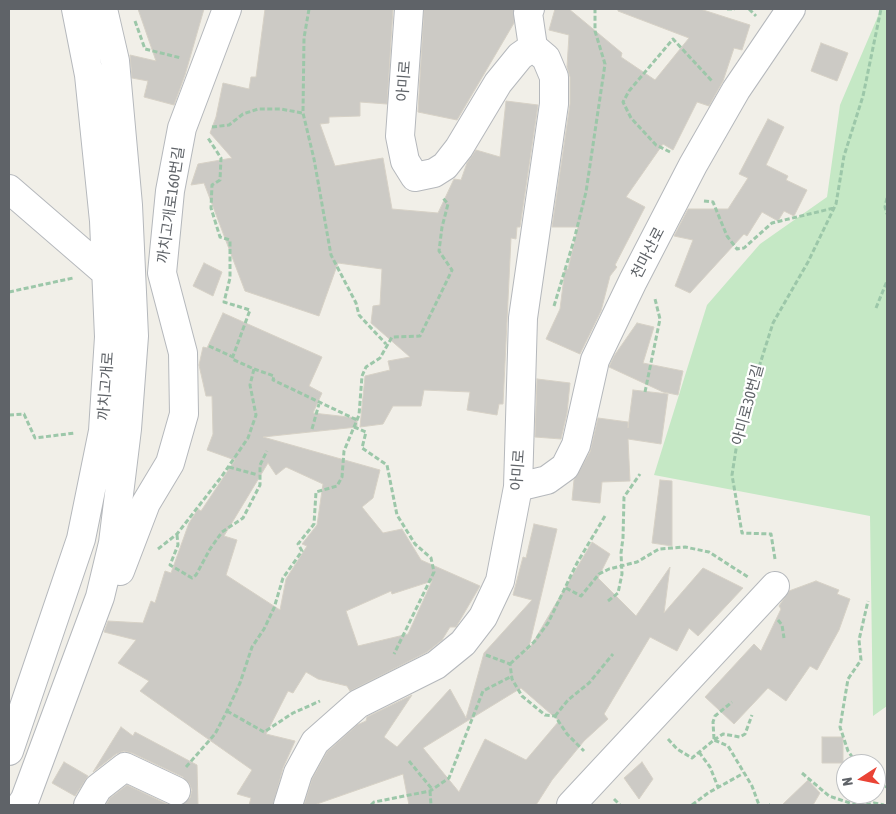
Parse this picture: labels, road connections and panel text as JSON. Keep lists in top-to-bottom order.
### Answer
{
  "streets": {
    "street": [
      "아미로",
      "까치고개로160번길",
      "천마산로",
      "까치고개로"
    ],
    "path": ["아미로30번길"]
  },
  "crossings": [
    ["아미로", "천마산로"]
  ],
  "north": "left"
}
